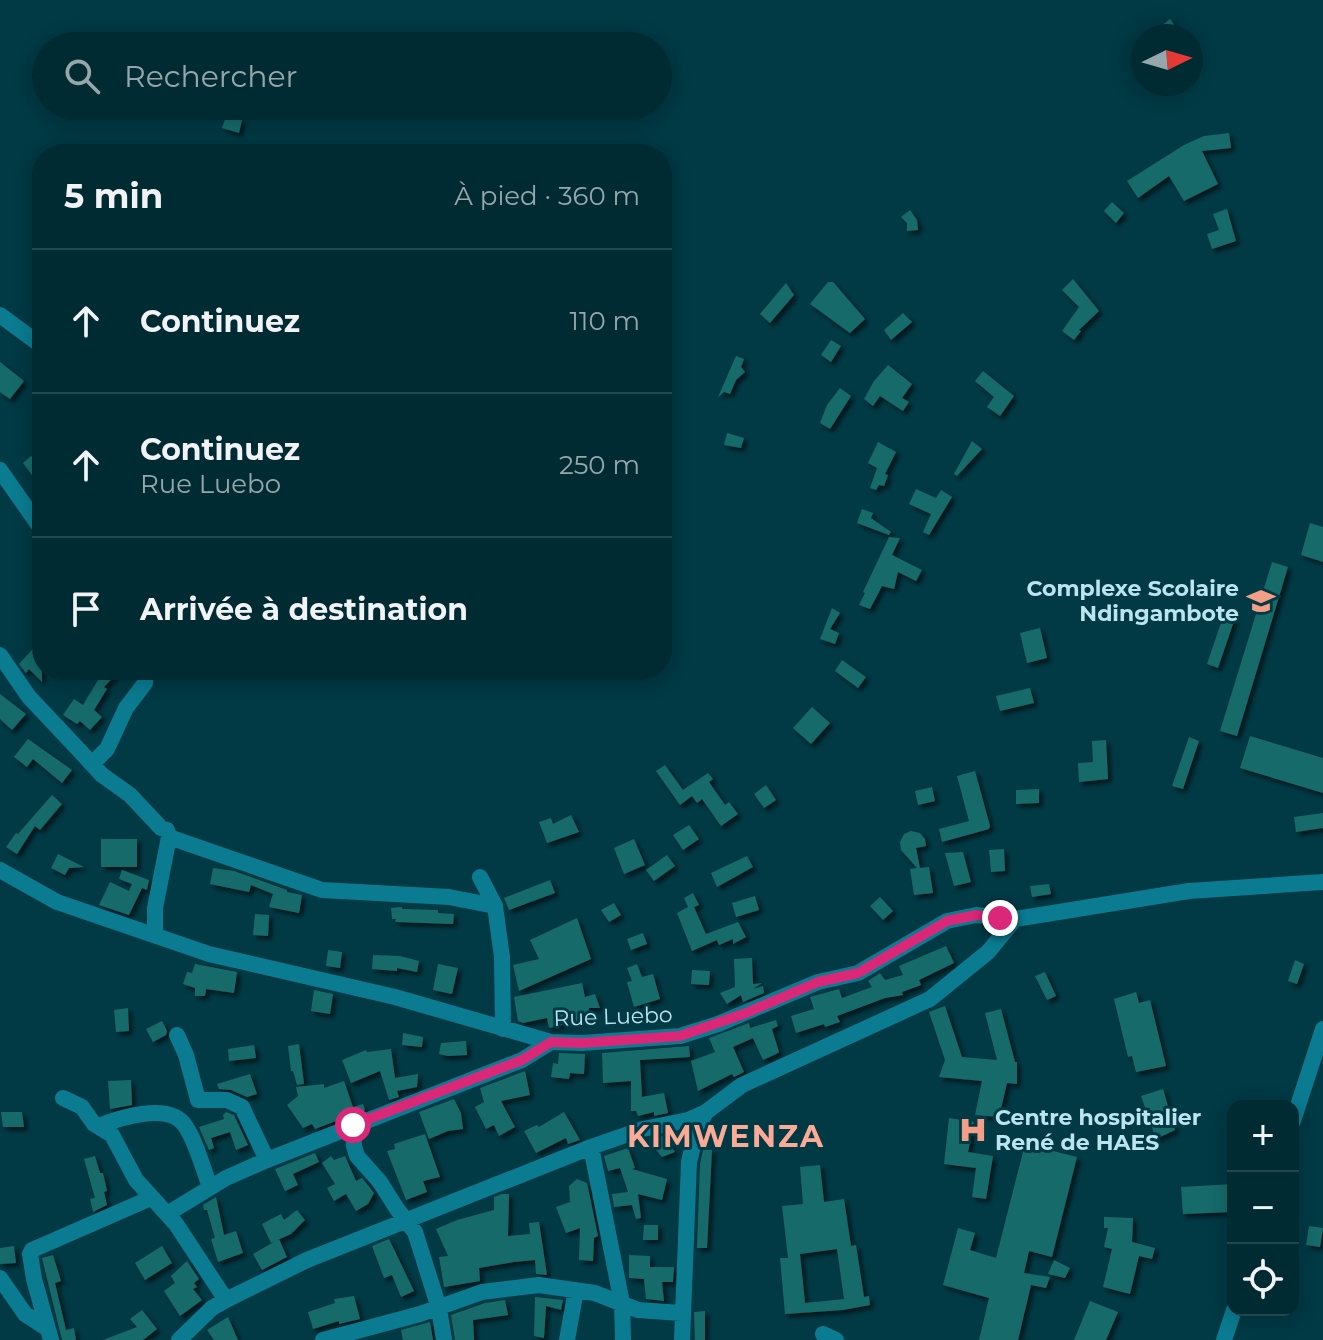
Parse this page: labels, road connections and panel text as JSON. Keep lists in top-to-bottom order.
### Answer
{
  "streets": {
    "street": ["Rue Luebo"]
  },
  "districts": ["KIMWENZA"],
  "places": {
    "school or university": ["Complexe Scolaire Ndingambote"],
    "hospital": ["Centre hospitalier René de HAES"]
  },
  "north": "right",
  "page": {
    "search": "Rechercher",
    "heading": ["5 min", "À pied · 360 m"],
    "list": [
      ["Continuez", "110 m"],
      ["Continuez", "Rue Luebo", "250 m"],
      "Arrivée à destination"
    ],
    "map_buttons": ["+", "−"]
  }
}
